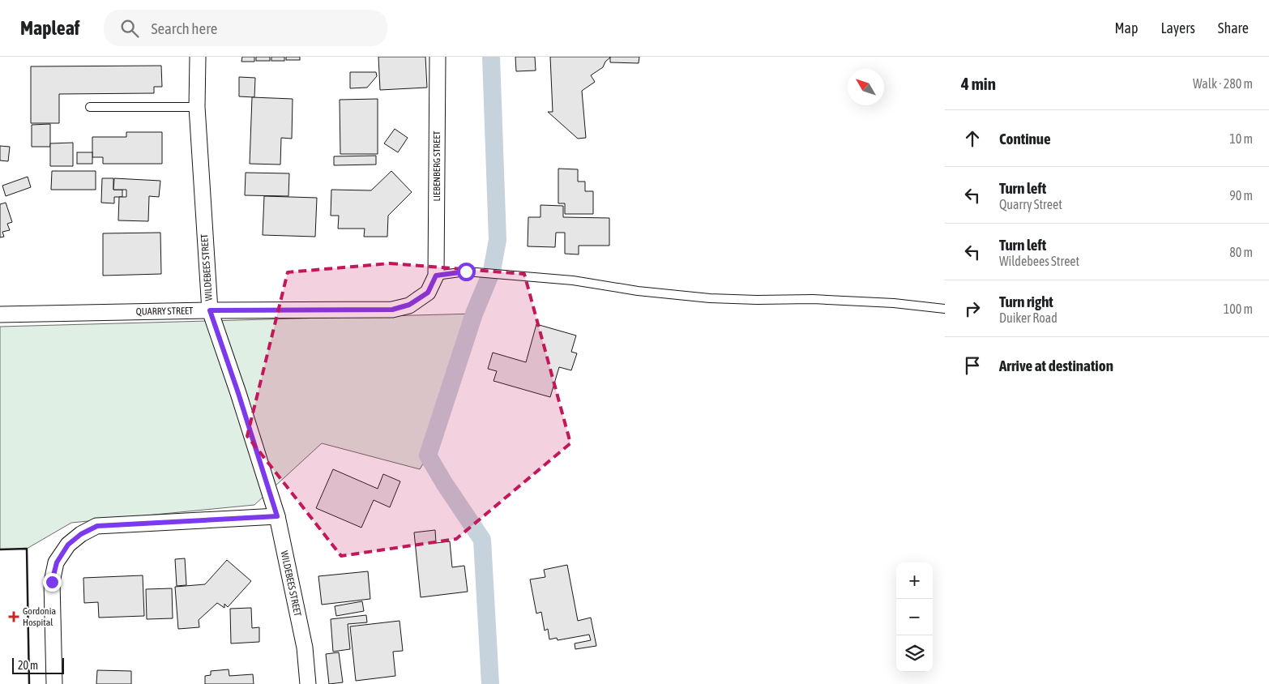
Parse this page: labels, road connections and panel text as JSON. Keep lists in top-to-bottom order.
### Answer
{
  "streets": {
    "street": ["LIEBENBERG STREET", "WILDEBEES STREET", "QUARRY STREET"]
  },
  "crossings": [
    ["LIEBENBERG STREET", "QUARRY STREET"],
    ["WILDEBEES STREET", "QUARRY STREET"]
  ],
  "places": {
    "health": ["Gordonia Hospital"]
  },
  "scale_bar": "20 m",
  "north": "top left",
  "page": {
    "header": "Mapleaf",
    "search": "Search here",
    "nav": ["Map", "Layers", "Share"],
    "heading": ["4 min", "Walk · 280 m"],
    "list": [
      ["Continue", "10 m"],
      ["Turn left", "Quarry Street", "90 m"],
      ["Turn left", "Wildebees Street", "80 m"],
      ["Turn right", "Duiker Road", "100 m"],
      "Arrive at destination"
    ],
    "map_buttons": ["+", "−"],
    "scale": "20 m"
  }
}
